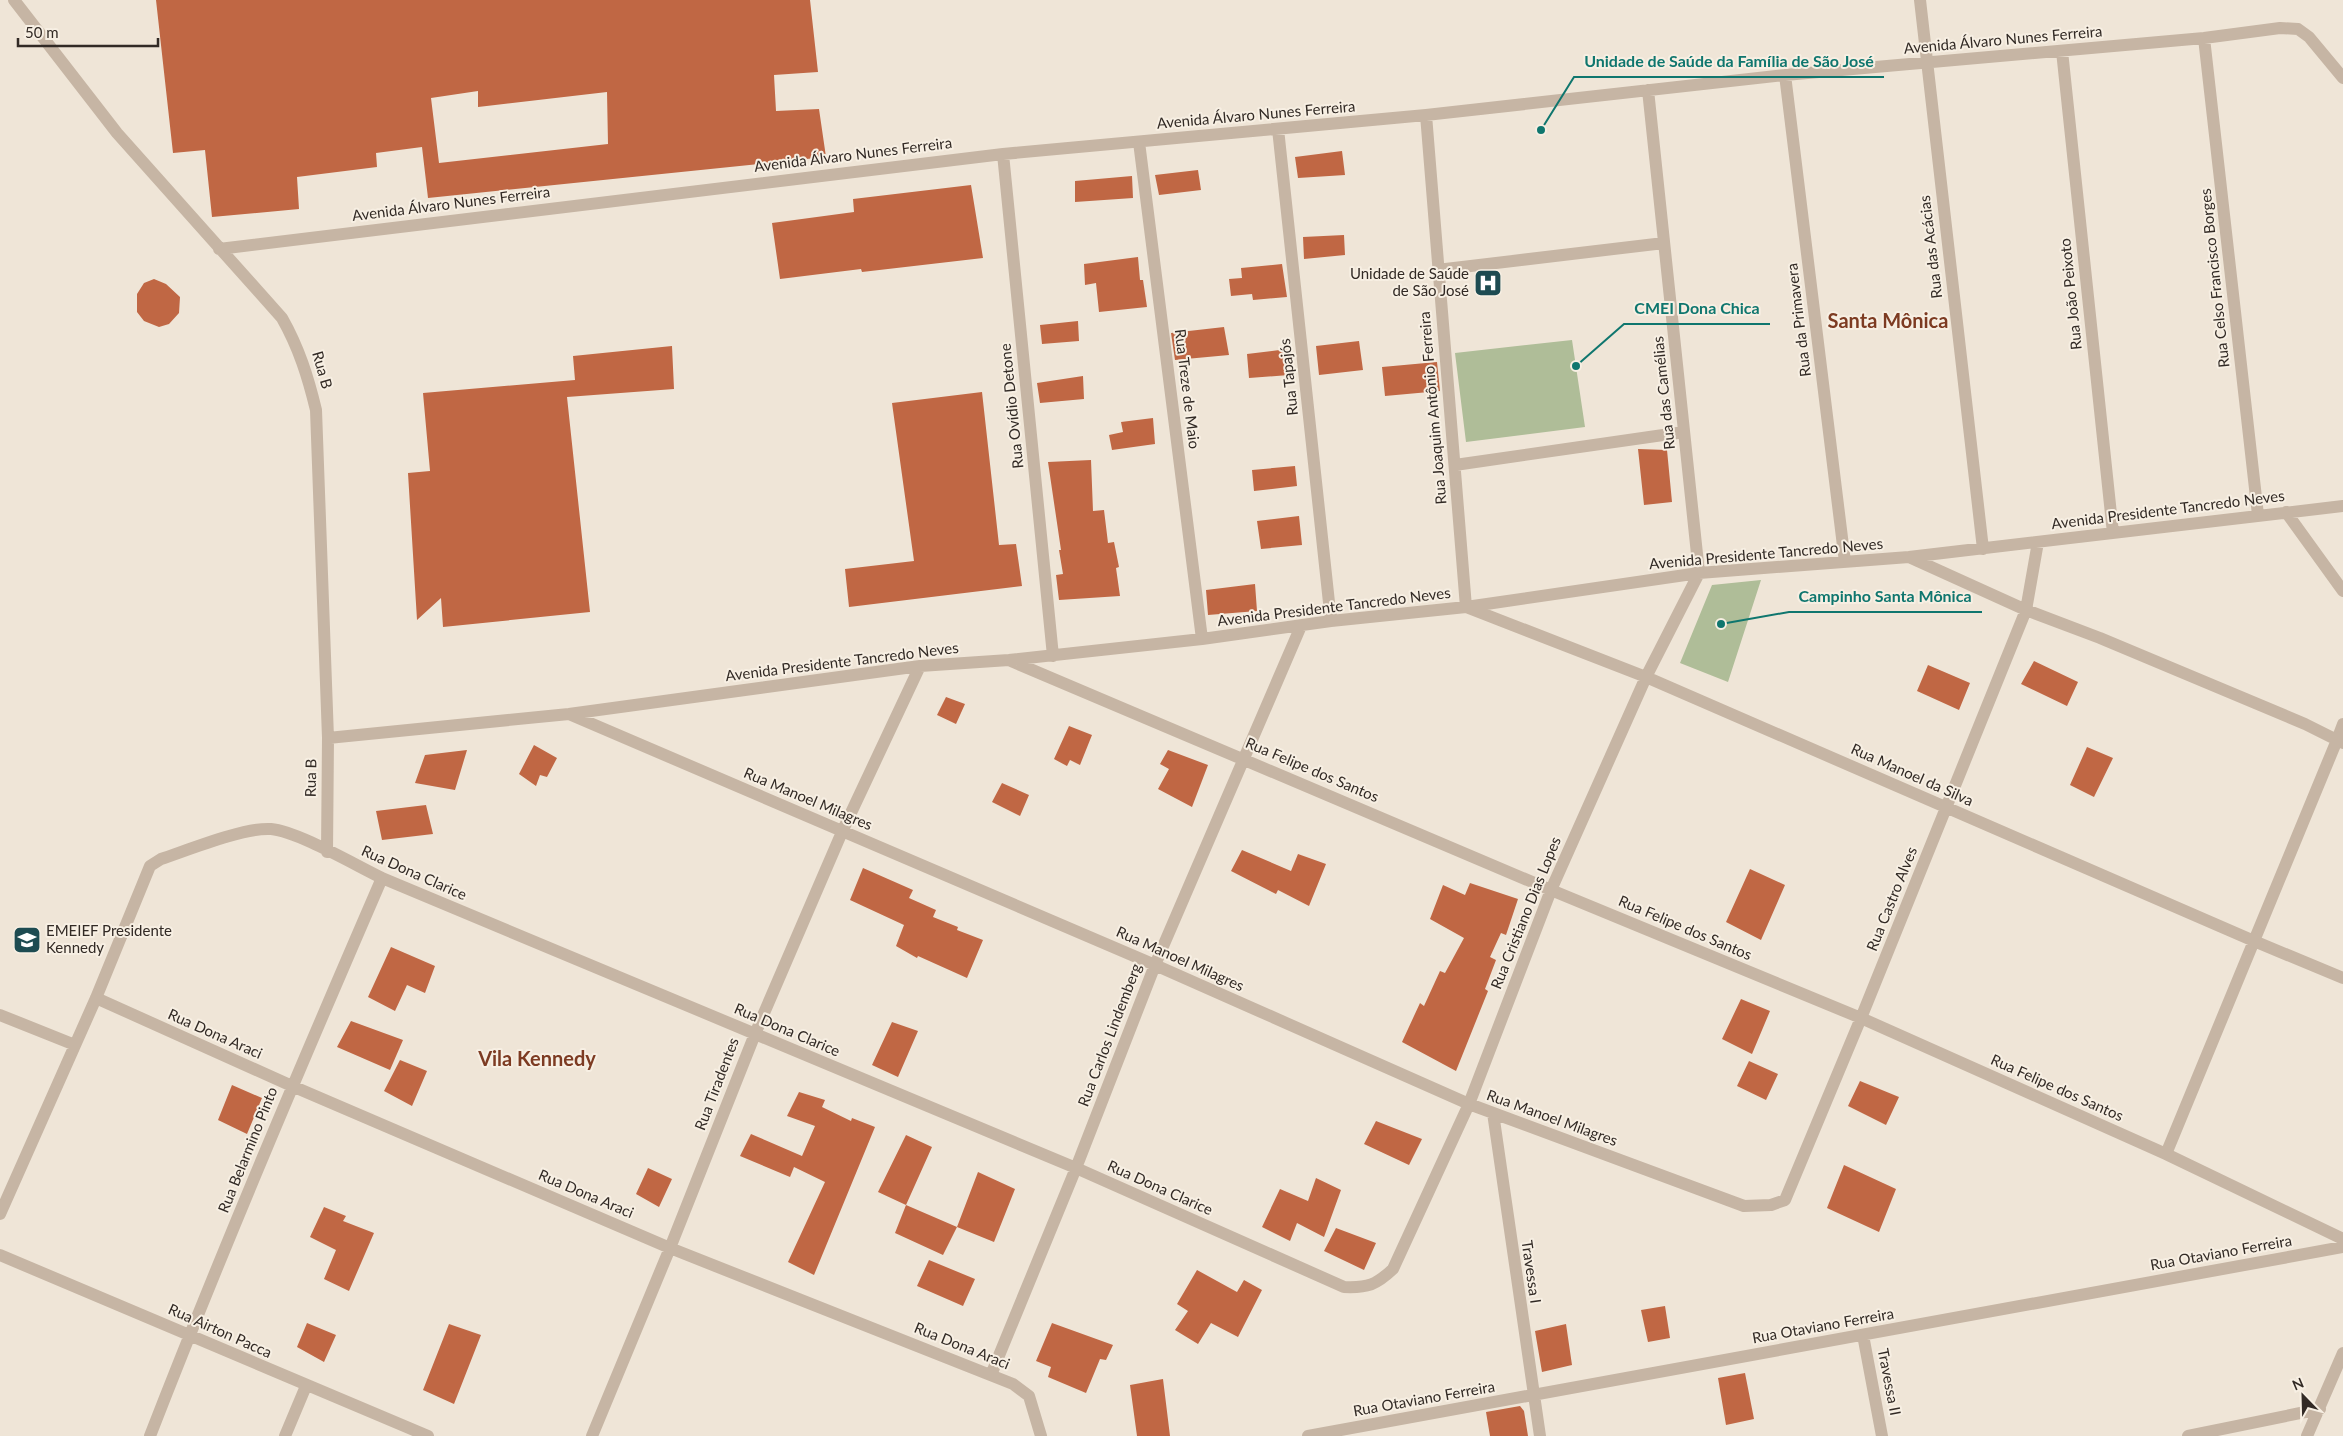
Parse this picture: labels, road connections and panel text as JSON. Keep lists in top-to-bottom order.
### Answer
{
  "streets": {
    "street": [
      "Avenida Álvaro Nunes Ferreira",
      "Rua das Acácias",
      "Rua Celso Francisco Borges",
      "Rua João Peixoto",
      "Rua da Primavera",
      "Rua B",
      "Rua Tapajós",
      "Rua Treze de Maio",
      "Rua das Camélias",
      "Rua Ovídio Detone",
      "Rua Joaquim Antônio Ferreira",
      "Avenida Presidente Tancredo Neves",
      "Rua Felipe dos Santos",
      "Rua Manoel da Silva",
      "Rua Manoel Milagres",
      "Rua Dona Clarice",
      "Rua Castro Alves",
      "Rua Cristiano Dias Lopes",
      "Rua Dona Araci",
      "Rua Carlos Lindemberg",
      "Rua Tiradentes",
      "Rua Belarmino Pinto",
      "Rua Otaviano Ferreira",
      "Travessa I",
      "Rua Airton Pacca",
      "Travessa II"
    ]
  },
  "crossings": [
    ["Avenida Álvaro Nunes Ferreira", "Rua das Acácias"],
    ["Avenida Álvaro Nunes Ferreira", "Rua Celso Francisco Borges"],
    ["Avenida Álvaro Nunes Ferreira", "Rua João Peixoto"],
    ["Avenida Álvaro Nunes Ferreira", "Rua da Primavera"],
    ["Avenida Álvaro Nunes Ferreira", "Rua B"],
    ["Avenida Álvaro Nunes Ferreira", "Rua Tapajós"],
    ["Avenida Álvaro Nunes Ferreira", "Rua Treze de Maio"],
    ["Avenida Álvaro Nunes Ferreira", "Rua das Camélias"],
    ["Avenida Álvaro Nunes Ferreira", "Rua Ovídio Detone"],
    ["Avenida Álvaro Nunes Ferreira", "Rua Joaquim Antônio Ferreira"],
    ["Rua das Acácias", "Avenida Presidente Tancredo Neves"],
    ["Rua Celso Francisco Borges", "Avenida Presidente Tancredo Neves"],
    ["Rua João Peixoto", "Avenida Presidente Tancredo Neves"],
    ["Rua da Primavera", "Avenida Presidente Tancredo Neves"],
    ["Rua B", "Avenida Presidente Tancredo Neves"],
    ["Rua B", "Rua Dona Clarice"],
    ["Rua Tapajós", "Avenida Presidente Tancredo Neves"],
    ["Rua Treze de Maio", "Avenida Presidente Tancredo Neves"],
    ["Rua das Camélias", "Avenida Presidente Tancredo Neves"],
    ["Rua das Camélias", "Rua Cristiano Dias Lopes"],
    ["Rua Ovídio Detone", "Avenida Presidente Tancredo Neves"],
    ["Rua Joaquim Antônio Ferreira", "Avenida Presidente Tancredo Neves"],
    ["Rua Joaquim Antônio Ferreira", "Rua Manoel da Silva"],
    ["Avenida Presidente Tancredo Neves", "Rua Felipe dos Santos"],
    ["Avenida Presidente Tancredo Neves", "Rua Manoel da Silva"],
    ["Avenida Presidente Tancredo Neves", "Rua Manoel Milagres"],
    ["Avenida Presidente Tancredo Neves", "Rua Castro Alves"],
    ["Avenida Presidente Tancredo Neves", "Rua Cristiano Dias Lopes"],
    ["Avenida Presidente Tancredo Neves", "Rua Carlos Lindemberg"],
    ["Avenida Presidente Tancredo Neves", "Rua Tiradentes"],
    ["Rua Felipe dos Santos", "Rua Castro Alves"],
    ["Rua Felipe dos Santos", "Rua Cristiano Dias Lopes"],
    ["Rua Felipe dos Santos", "Rua Carlos Lindemberg"],
    ["Rua Manoel da Silva", "Rua Castro Alves"],
    ["Rua Manoel da Silva", "Rua Cristiano Dias Lopes"],
    ["Rua Manoel Milagres", "Rua Castro Alves"],
    ["Rua Manoel Milagres", "Rua Cristiano Dias Lopes"],
    ["Rua Manoel Milagres", "Rua Carlos Lindemberg"],
    ["Rua Manoel Milagres", "Rua Tiradentes"],
    ["Rua Manoel Milagres", "Travessa I"],
    ["Rua Dona Clarice", "Rua Cristiano Dias Lopes"],
    ["Rua Dona Clarice", "Rua Dona Araci"],
    ["Rua Dona Clarice", "Rua Carlos Lindemberg"],
    ["Rua Dona Clarice", "Rua Tiradentes"],
    ["Rua Dona Clarice", "Rua Belarmino Pinto"],
    ["Rua Dona Araci", "Rua Carlos Lindemberg"],
    ["Rua Dona Araci", "Rua Tiradentes"],
    ["Rua Dona Araci", "Rua Belarmino Pinto"],
    ["Rua Belarmino Pinto", "Rua Airton Pacca"],
    ["Rua Otaviano Ferreira", "Travessa I"],
    ["Rua Otaviano Ferreira", "Travessa II"]
  ],
  "districts": ["Santa Mônica", "Vila Kennedy"],
  "places": {
    "other": ["Unidade de Saúde da Família de São José", "CMEI Dona Chica", "Campinho Santa Mônica"],
    "hospital": ["Unidade de Saúde de São José"],
    "school or university": ["EMEIEF Presidente Kennedy"]
  },
  "scale_bar": "50 m",
  "north": "top left"
}
